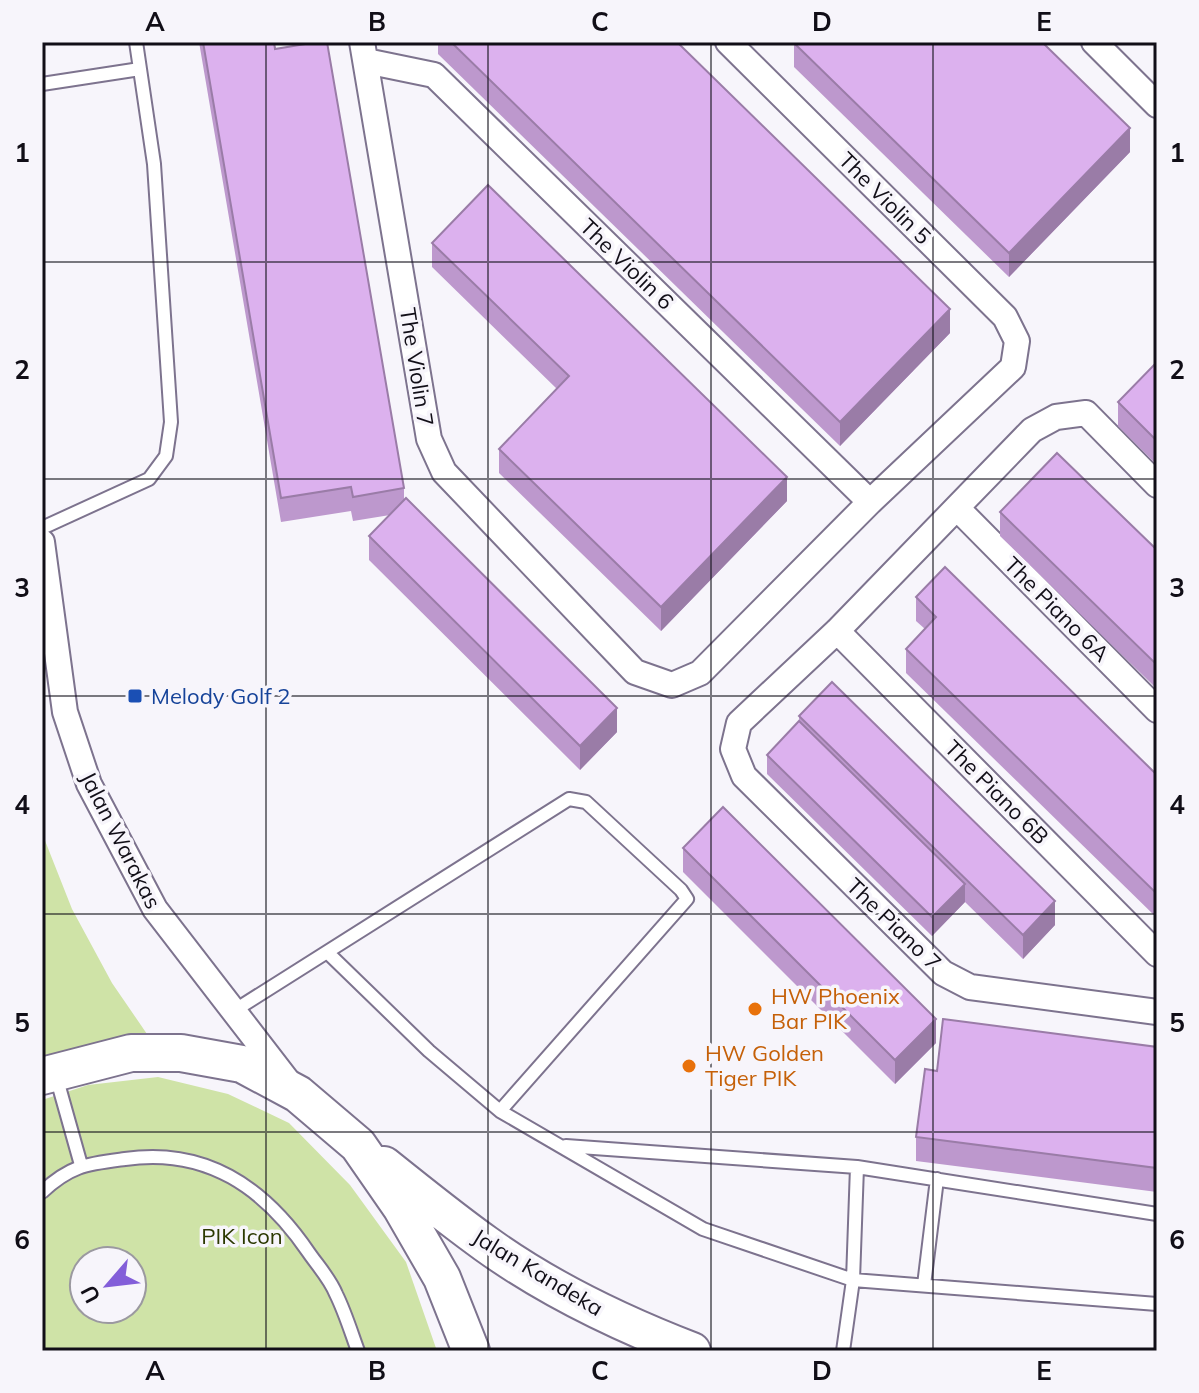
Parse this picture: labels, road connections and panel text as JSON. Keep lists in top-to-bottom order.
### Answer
{
  "streets": {
    "main road": ["Jalan Kandeka"],
    "street": [
      "The Violin 5",
      "The Violin 6",
      "The Violin 7",
      "The Piano 6A",
      "The Piano 6B",
      "Jalan Warakas",
      "The Piano 7"
    ]
  },
  "crossings": [
    ["The Violin 5", "The Violin 6"],
    ["The Violin 5", "The Violin 7"],
    ["The Violin 6", "The Violin 7"],
    ["The Piano 6B", "The Piano 7"]
  ],
  "parks": ["PIK Icon"],
  "places": {
    "transit": ["Melody Golf 2"],
    "other": ["HW Phoenix Bar PIK", "HW Golden Tiger PIK"]
  },
  "north": "bottom left",
  "grid": {
    "columns": [
      "A",
      "B",
      "C",
      "D",
      "E"
    ],
    "rows": [
      "1",
      "2",
      "3",
      "4",
      "5",
      "6"
    ]
  }
}
